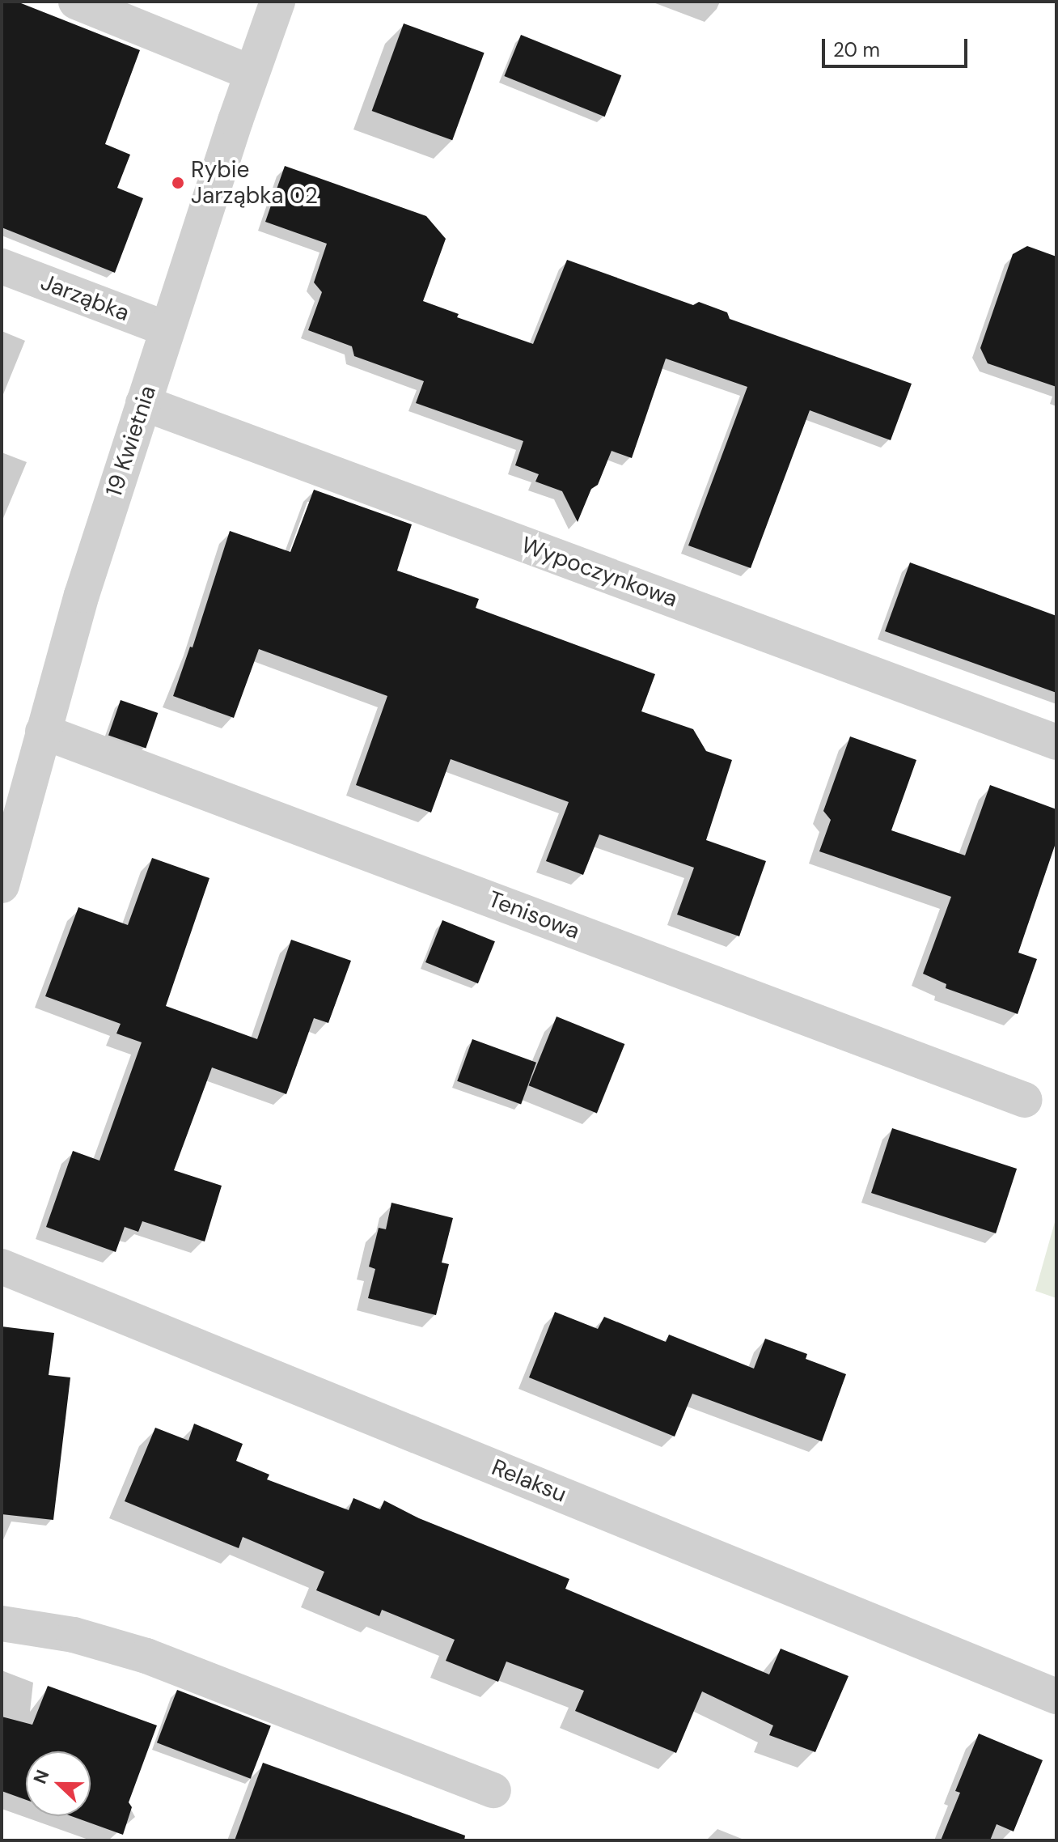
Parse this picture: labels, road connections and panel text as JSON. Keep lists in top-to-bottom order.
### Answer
{
  "streets": {
    "street": [
      "Jarząbka",
      "19 Kwietnia",
      "Wypoczynkowa",
      "Tenisowa",
      "Relaksu"
    ]
  },
  "crossings": [
    ["Jarząbka", "19 Kwietnia"],
    ["19 Kwietnia", "Wypoczynkowa"],
    ["19 Kwietnia", "Tenisowa"]
  ],
  "places": ["Rybie Jarząbka 02"],
  "scale_bar": "20 m",
  "north": "left"
}
